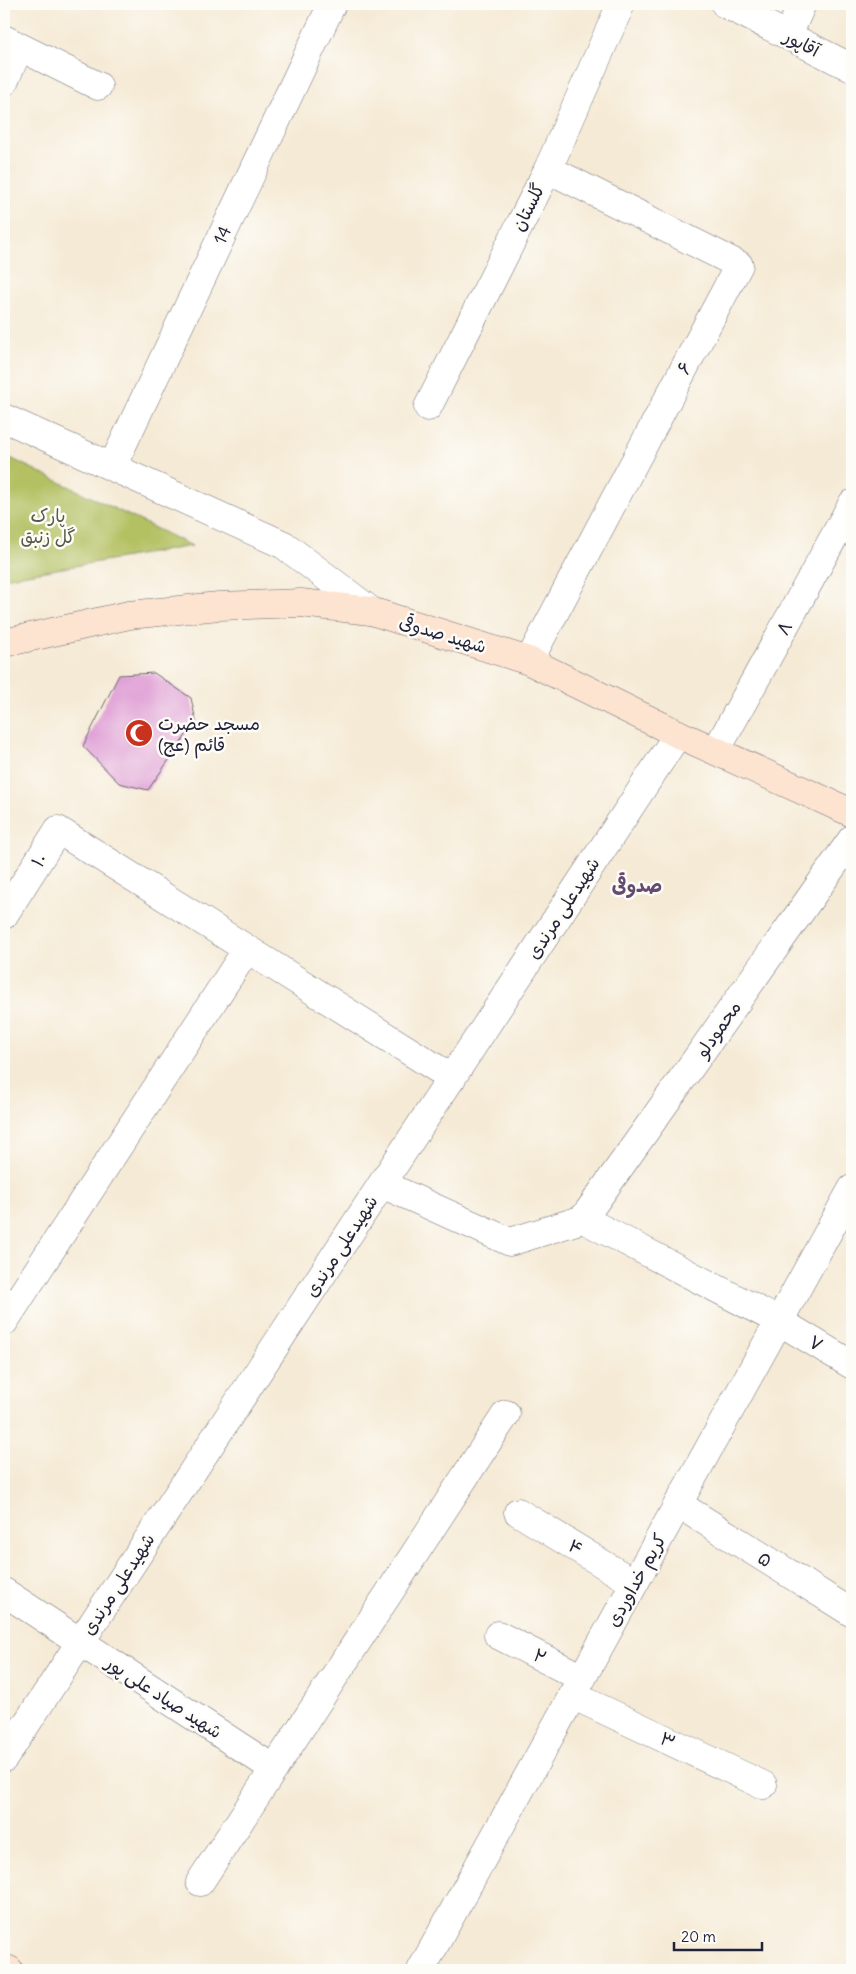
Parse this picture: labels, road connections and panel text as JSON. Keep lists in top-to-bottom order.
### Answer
{
  "streets": {
    "main road": ["شهید صدوقی"],
    "street": [
      "آقاپور",
      "گلستان",
      "14",
      "۶",
      "۸",
      "۱۰",
      "شهیدعلی مرندی",
      "محمودلو",
      "۷",
      "۴",
      "۵",
      "کریم خداوردی",
      "۲",
      "شهید صیاد علی پور",
      "۳"
    ]
  },
  "crossings": [
    ["گلستان", "۶"],
    ["۶", "شهید صدوقی"],
    ["۸", "شهید صدوقی"],
    ["شهید صدوقی", "شهیدعلی مرندی"],
    ["شهیدعلی مرندی", "شهید صیاد علی پور"],
    ["محمودلو", "۷"],
    ["۷", "کریم خداوردی"],
    ["۴", "کریم خداوردی"],
    ["۵", "کریم خداوردی"],
    ["کریم خداوردی", "۲"],
    ["کریم خداوردی", "۳"],
    ["۲", "۳"]
  ],
  "districts": ["صدوقی"],
  "parks": ["پارک گل زنبق"],
  "places": {
    "mosque": ["مسجد حضرت قائم (عج)"]
  },
  "scale_bar": "20 m"
}
